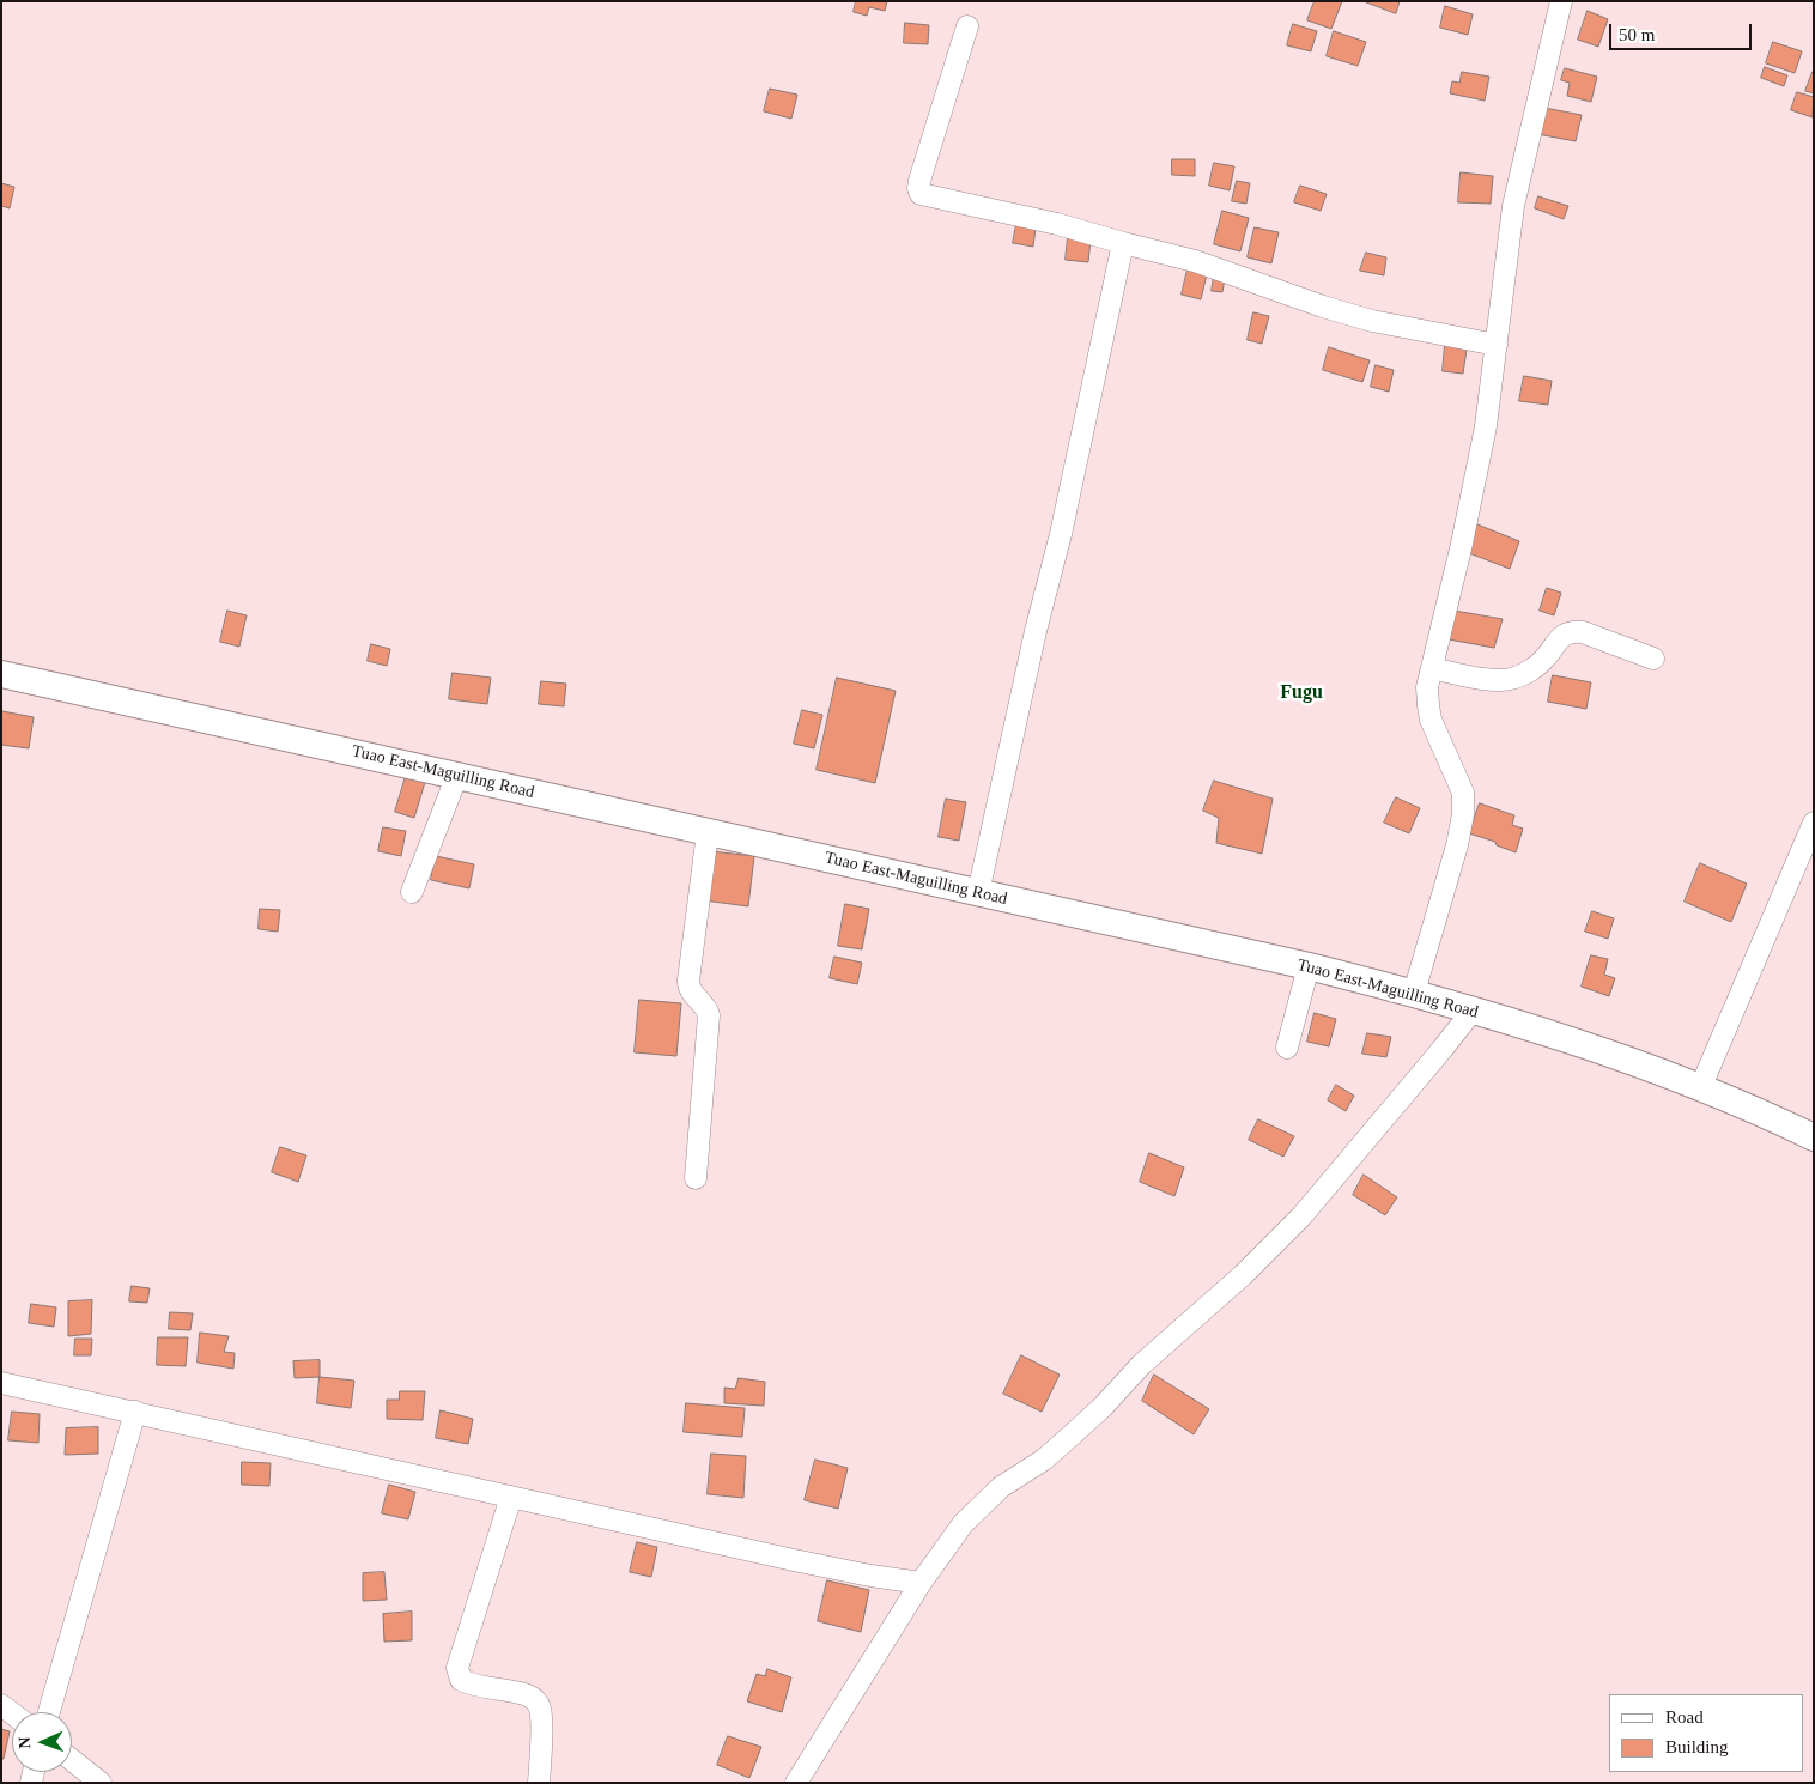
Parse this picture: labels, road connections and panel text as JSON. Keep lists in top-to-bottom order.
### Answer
{
  "streets": {
    "main road": ["Tuao East-Maguilling Road"]
  },
  "districts": ["Fugu"],
  "legend": ["Road", "Building"],
  "scale_bar": "50 m",
  "north": "left"
}
